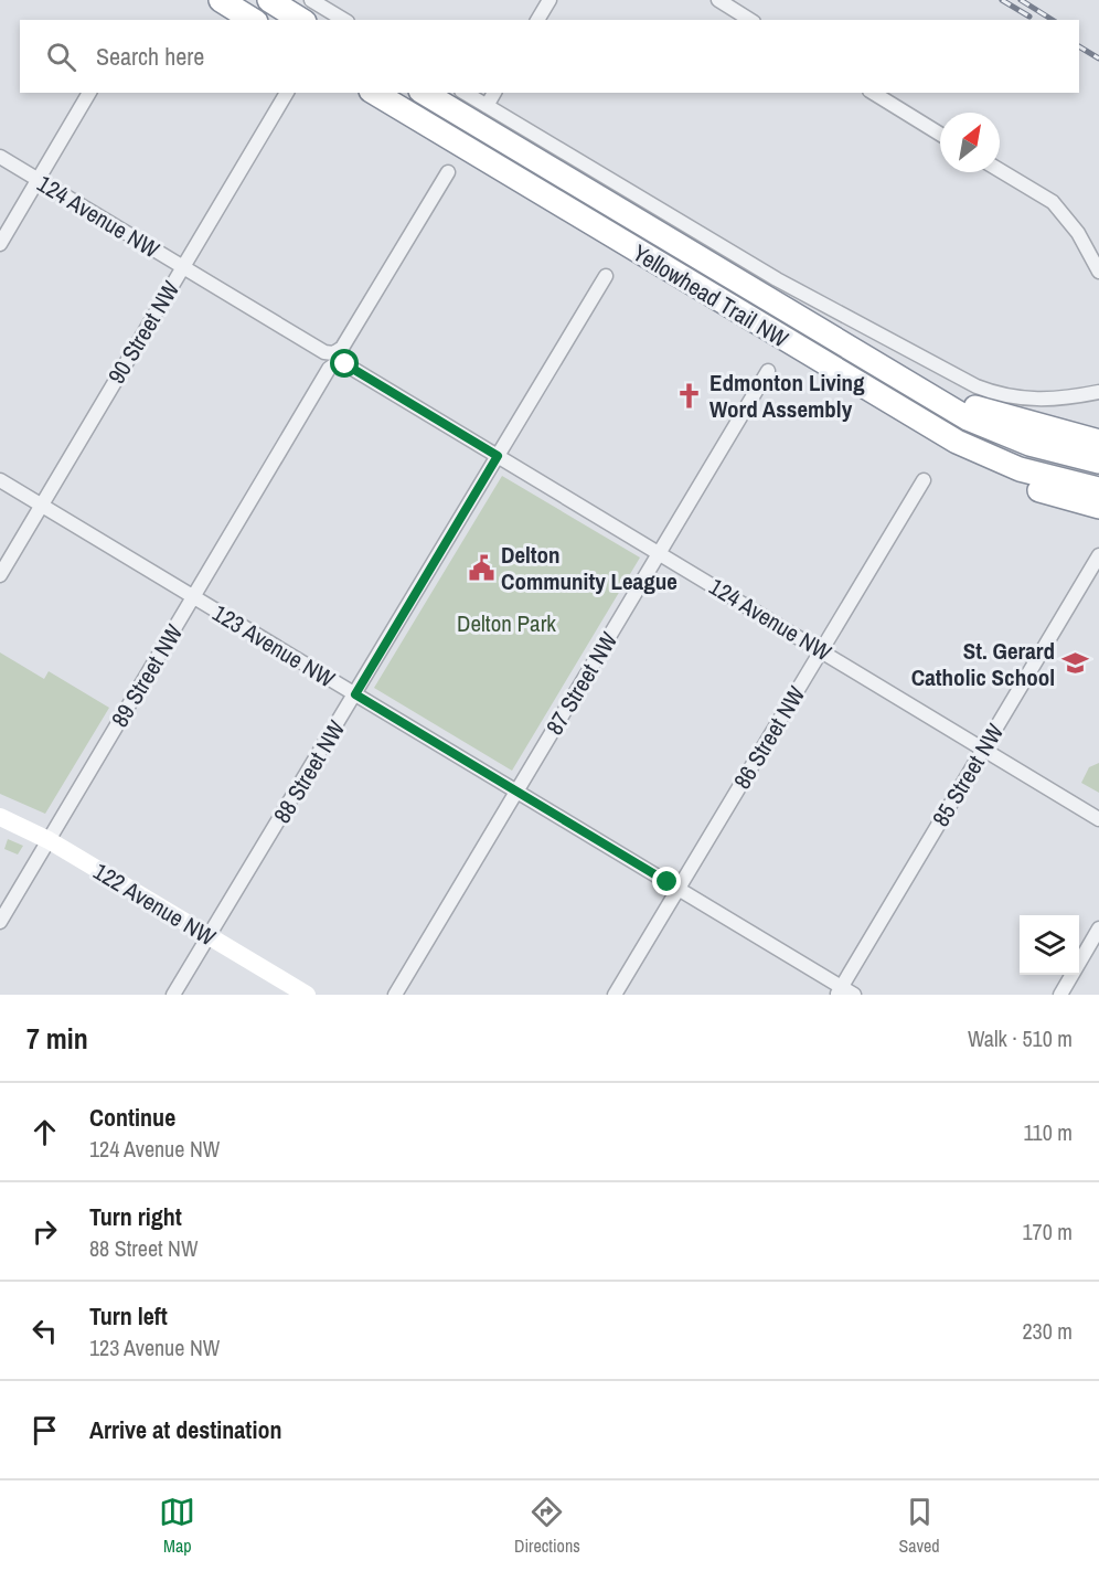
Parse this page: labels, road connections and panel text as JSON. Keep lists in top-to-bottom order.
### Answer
{
  "streets": {
    "highway": ["Yellowhead Trail NW"],
    "street": [
      "124 Avenue NW",
      "90 Street NW",
      "123 Avenue NW",
      "89 Street NW",
      "87 Street NW",
      "86 Street NW",
      "88 Street NW",
      "85 Street NW",
      "122 Avenue NW"
    ]
  },
  "crossings": [
    ["124 Avenue NW", "90 Street NW"],
    ["124 Avenue NW", "89 Street NW"],
    ["124 Avenue NW", "87 Street NW"],
    ["124 Avenue NW", "86 Street NW"],
    ["124 Avenue NW", "88 Street NW"],
    ["124 Avenue NW", "85 Street NW"],
    ["90 Street NW", "123 Avenue NW"],
    ["123 Avenue NW", "89 Street NW"],
    ["123 Avenue NW", "87 Street NW"],
    ["123 Avenue NW", "86 Street NW"],
    ["123 Avenue NW", "88 Street NW"],
    ["123 Avenue NW", "85 Street NW"],
    ["89 Street NW", "122 Avenue NW"],
    ["88 Street NW", "122 Avenue NW"]
  ],
  "parks": ["Delton Park"],
  "places": {
    "church": ["Edmonton Living Word Assembly"],
    "public building": ["Delton Community League"],
    "school or university": ["St. Gerard Catholic School"]
  },
  "north": "top right",
  "page": {
    "search": "Search here",
    "heading": ["7 min", "Walk · 510 m"],
    "list": [
      ["Continue", "124 Avenue NW", "110 m"],
      ["Turn right", "88 Street NW", "170 m"],
      ["Turn left", "123 Avenue NW", "230 m"],
      "Arrive at destination"
    ],
    "nav": ["Map", "Directions", "Saved"]
  }
}
